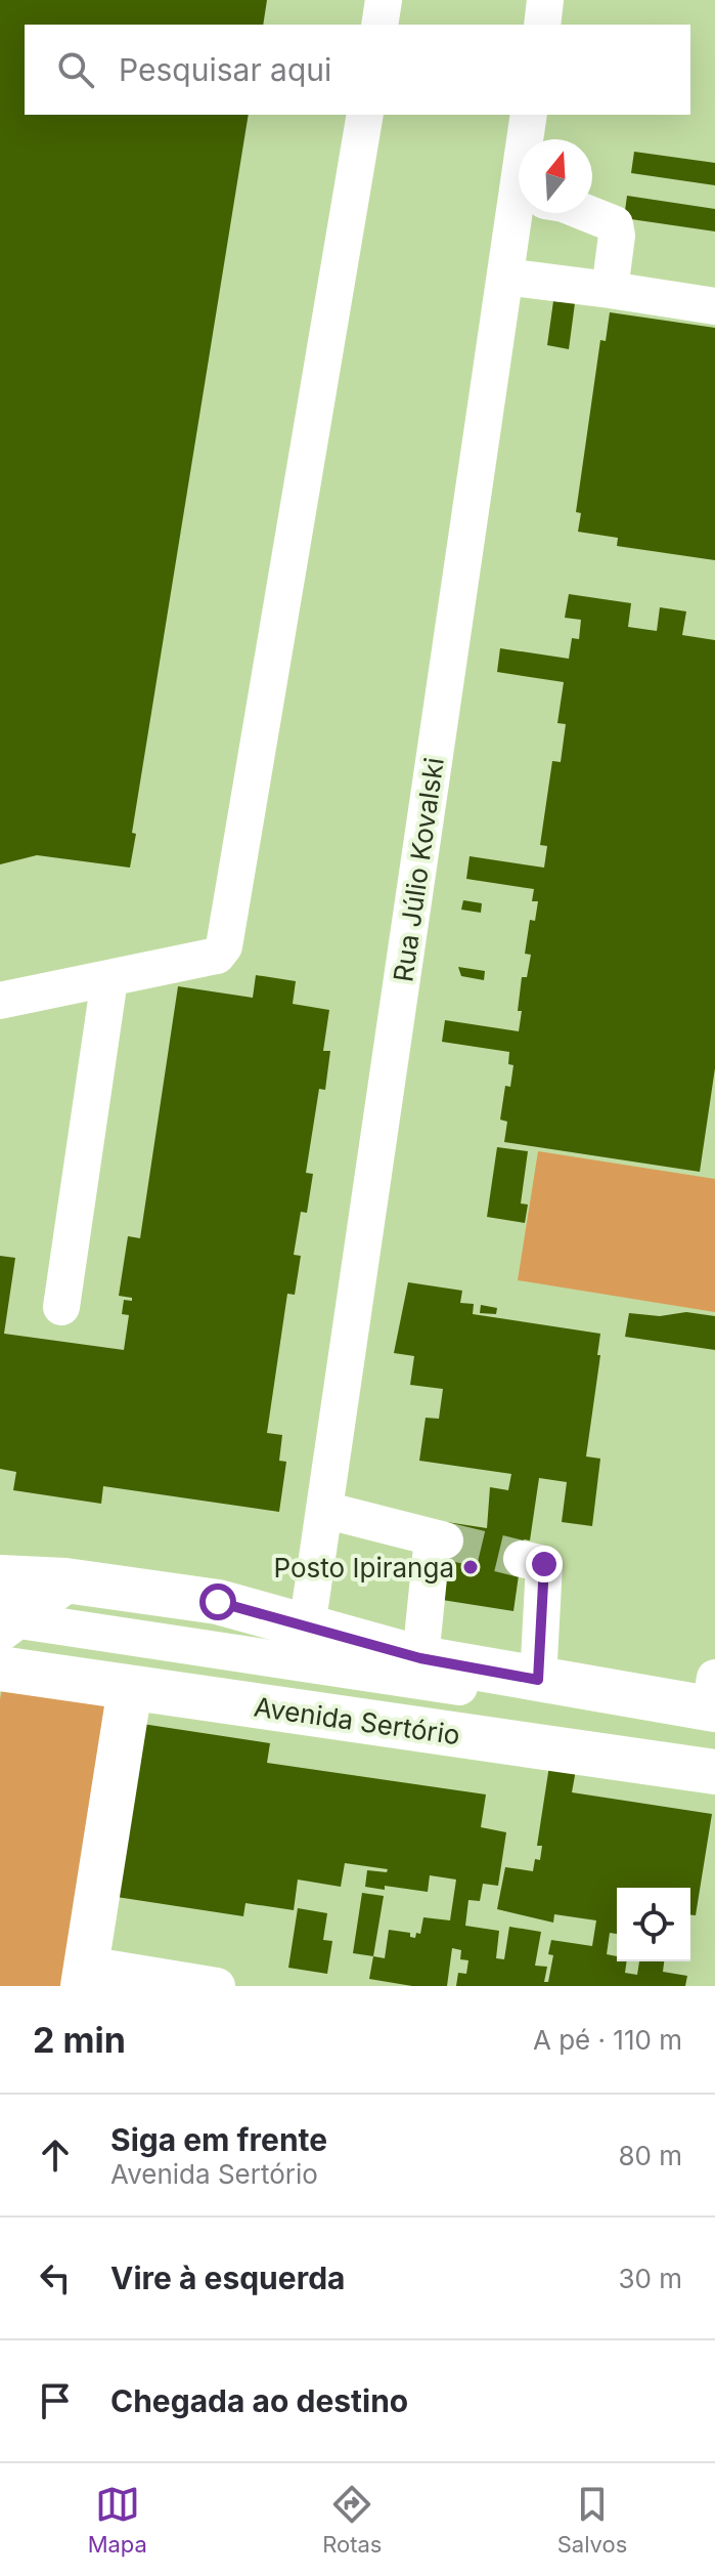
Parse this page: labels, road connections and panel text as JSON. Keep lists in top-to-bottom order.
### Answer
{
  "streets": {
    "main road": ["Avenida Sertório"],
    "street": ["Rua Júlio Kovalski"]
  },
  "places": ["Posto Ipiranga"],
  "north": "top",
  "page": {
    "search": "Pesquisar aqui",
    "heading": ["2 min", "A pé · 110 m"],
    "list": [
      ["Siga em frente", "Avenida Sertório", "80 m"],
      ["Vire à esquerda", "30 m"],
      "Chegada ao destino"
    ],
    "nav": ["Mapa", "Rotas", "Salvos"]
  }
}
